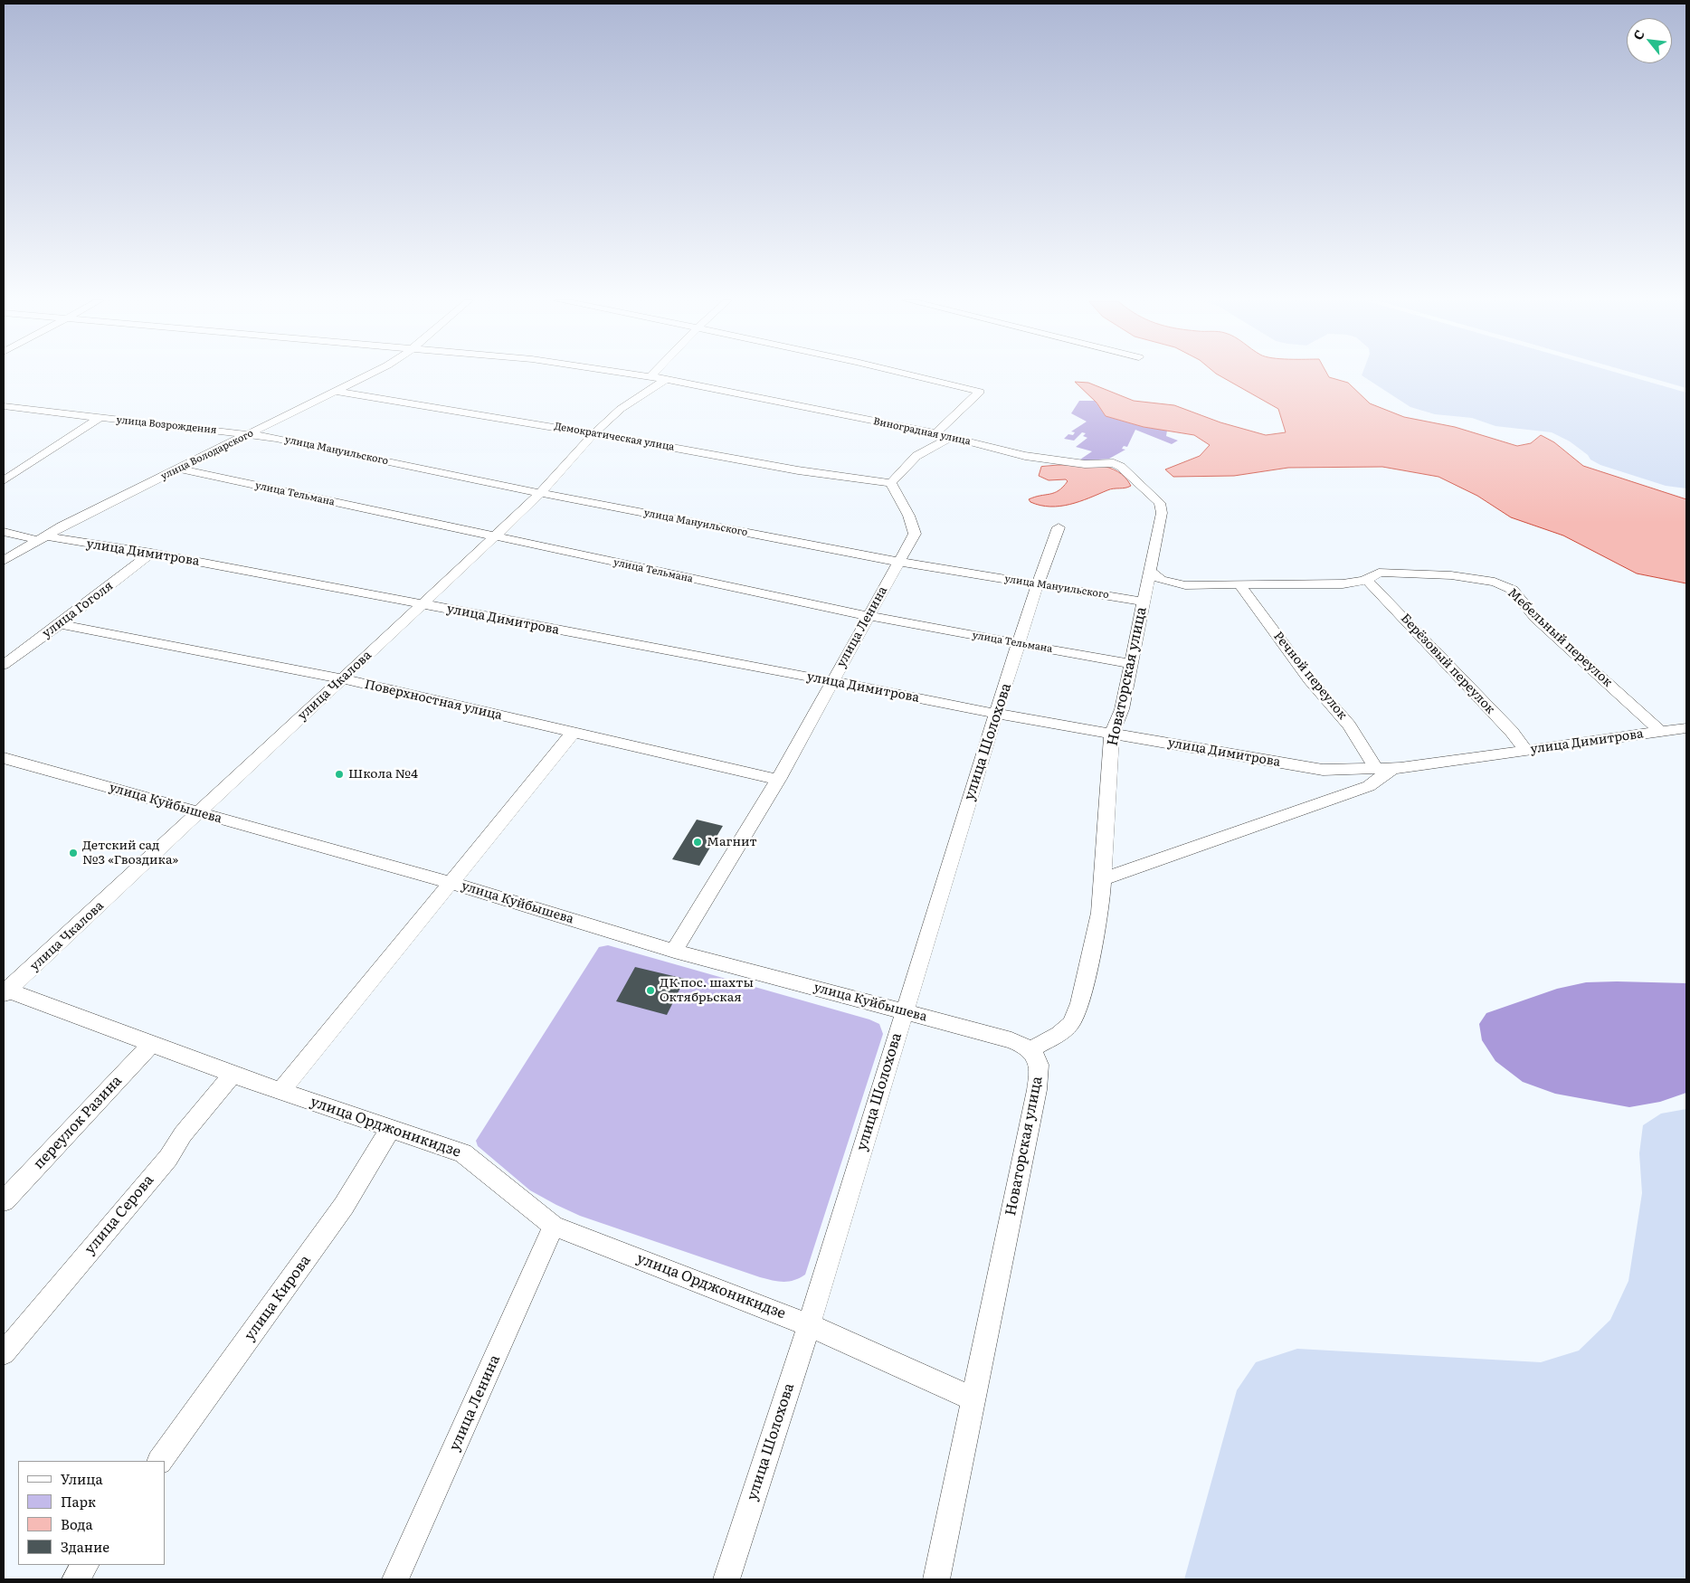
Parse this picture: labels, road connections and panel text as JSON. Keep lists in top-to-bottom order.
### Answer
{
  "streets": {
    "street": [
      "улица Возрождения",
      "Виноградная улица",
      "Демократическая улица",
      "улица Мануильского",
      "улица Володарского",
      "улица Тельмана",
      "улица Димитрова",
      "улица Гоголя",
      "улица Ленина",
      "Мебельный переулок",
      "Берёзовый переулок",
      "Речной переулок",
      "Новаторская улица",
      "улица Чкалова",
      "Поверхностная улица",
      "улица Шолохова",
      "улица Куйбышева",
      "переулок Разина",
      "улица Орджоникидзе",
      "улица Серова",
      "улица Кирова"
    ]
  },
  "crossings": [
    ["улица Возрождения", "улица Мануильского"],
    ["улица Возрождения", "улица Володарского"],
    ["Виноградная улица", "Новаторская улица"],
    ["Виноградная улица", "улица Чкалова"],
    ["Демократическая улица", "улица Володарского"],
    ["Демократическая улица", "улица Ленина"],
    ["Демократическая улица", "улица Чкалова"],
    ["улица Мануильского", "улица Володарского"],
    ["улица Мануильского", "улица Ленина"],
    ["улица Мануильского", "Новаторская улица"],
    ["улица Мануильского", "улица Чкалова"],
    ["улица Мануильского", "улица Шолохова"],
    ["улица Володарского", "улица Тельмана"],
    ["улица Володарского", "улица Димитрова"],
    ["улица Тельмана", "улица Ленина"],
    ["улица Тельмана", "Новаторская улица"],
    ["улица Тельмана", "улица Чкалова"],
    ["улица Тельмана", "улица Шолохова"],
    ["улица Димитрова", "улица Гоголя"],
    ["улица Димитрова", "улица Ленина"],
    ["улица Димитрова", "Мебельный переулок"],
    ["улица Димитрова", "Берёзовый переулок"],
    ["улица Димитрова", "Речной переулок"],
    ["улица Димитрова", "Новаторская улица"],
    ["улица Димитрова", "улица Чкалова"],
    ["улица Димитрова", "улица Шолохова"],
    ["улица Гоголя", "Поверхностная улица"],
    ["улица Ленина", "Поверхностная улица"],
    ["улица Ленина", "улица Куйбышева"],
    ["улица Ленина", "улица Орджоникидзе"],
    ["Мебельный переулок", "Берёзовый переулок"],
    ["Мебельный переулок", "Речной переулок"],
    ["Мебельный переулок", "Новаторская улица"],
    ["Новаторская улица", "улица Куйбышева"],
    ["Новаторская улица", "улица Орджоникидзе"],
    ["улица Чкалова", "Поверхностная улица"],
    ["улица Чкалова", "улица Куйбышева"],
    ["улица Чкалова", "улица Орджоникидзе"],
    ["улица Шолохова", "улица Куйбышева"],
    ["улица Шолохова", "улица Орджоникидзе"],
    ["переулок Разина", "улица Орджоникидзе"],
    ["улица Орджоникидзе", "улица Серова"],
    ["улица Орджоникидзе", "улица Кирова"]
  ],
  "places": [
    "Школа №4",
    "Магнит",
    "Детский сад №3 «Гвоздика»",
    "ДК пос. шахты Октябрьская"
  ],
  "legend": [
    "Улица",
    "Парк",
    "Вода",
    "Здание"
  ],
  "north": "top left"
}
